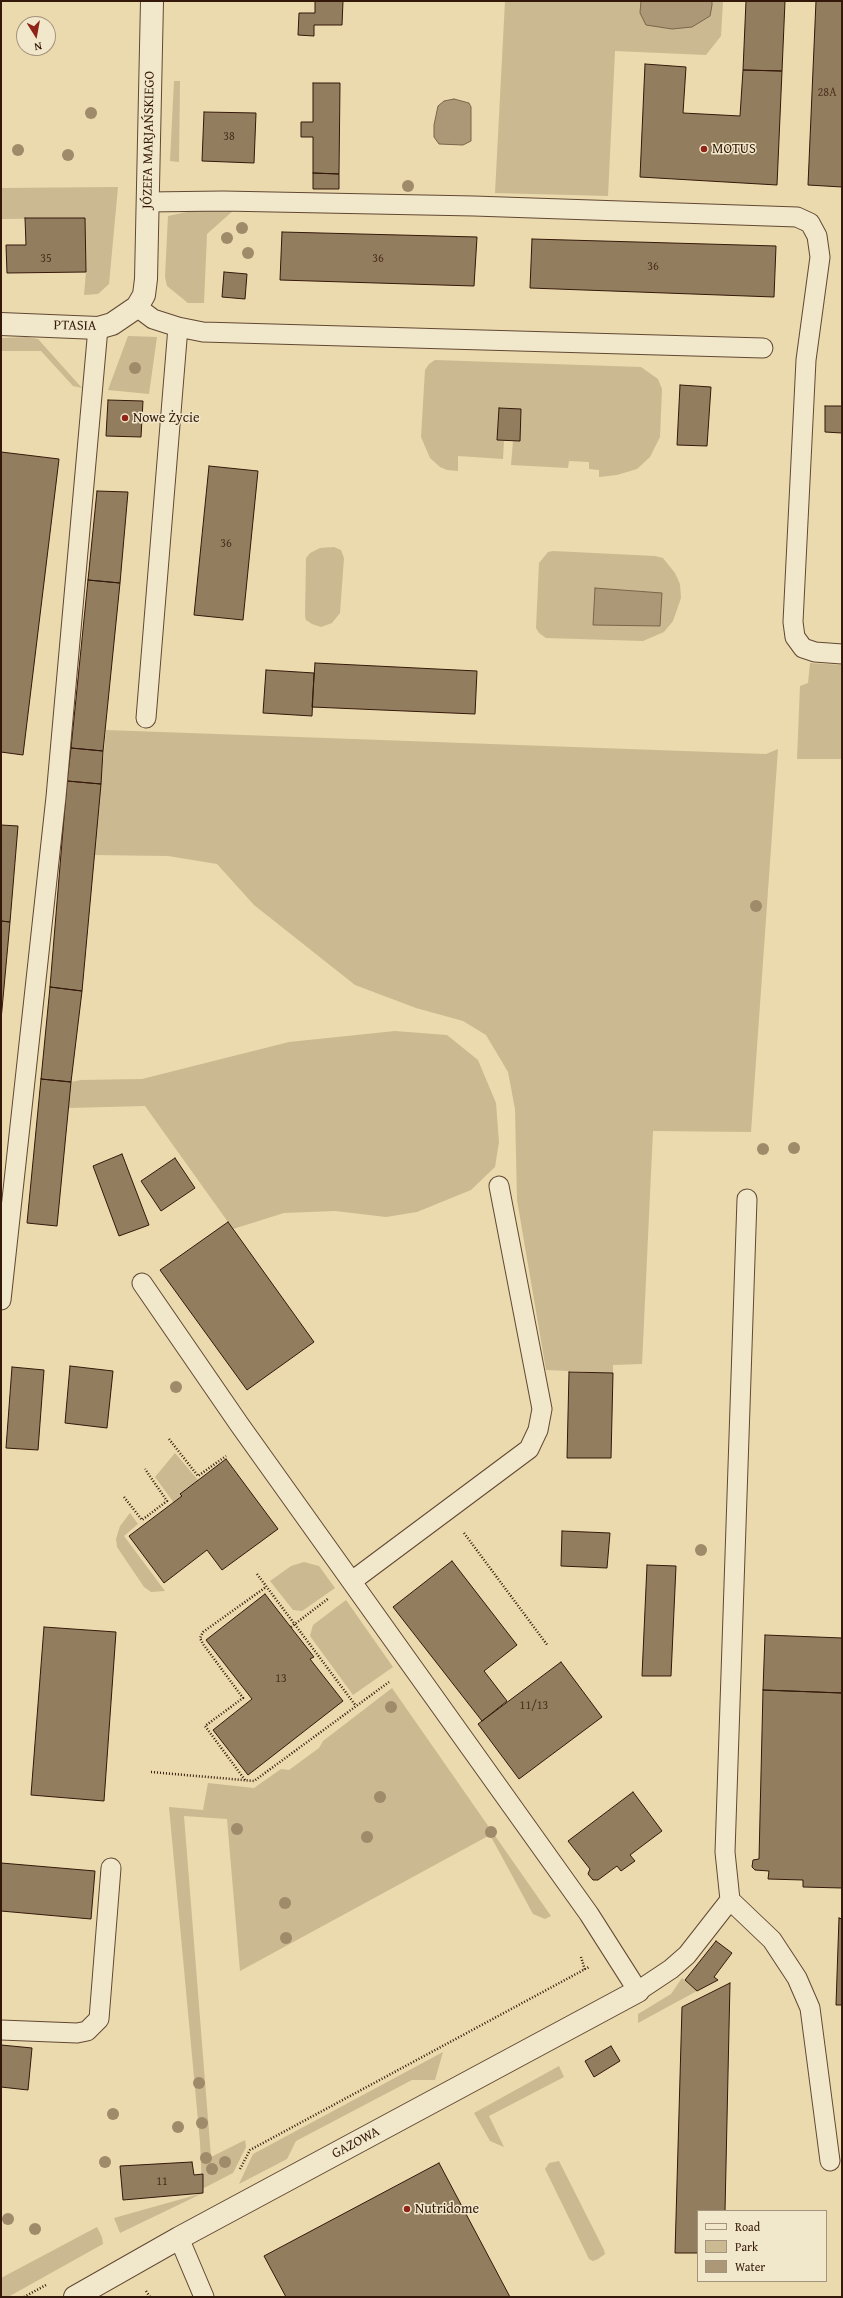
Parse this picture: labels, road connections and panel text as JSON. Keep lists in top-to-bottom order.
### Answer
{
  "streets": {
    "street": ["JÓZEFA MARJAŃSKIEGO", "PTASIA", "GAZOWA"]
  },
  "crossings": [
    ["JÓZEFA MARJAŃSKIEGO", "PTASIA"]
  ],
  "places": ["MOTUS", "Nowe Życie", "Nutridome"],
  "house_numbers": [
    "28A",
    "38",
    "35",
    "36",
    "36",
    "36",
    "13",
    "11/13",
    "11"
  ],
  "legend": ["Road", "Park", "Water"],
  "north": "bottom"
}
